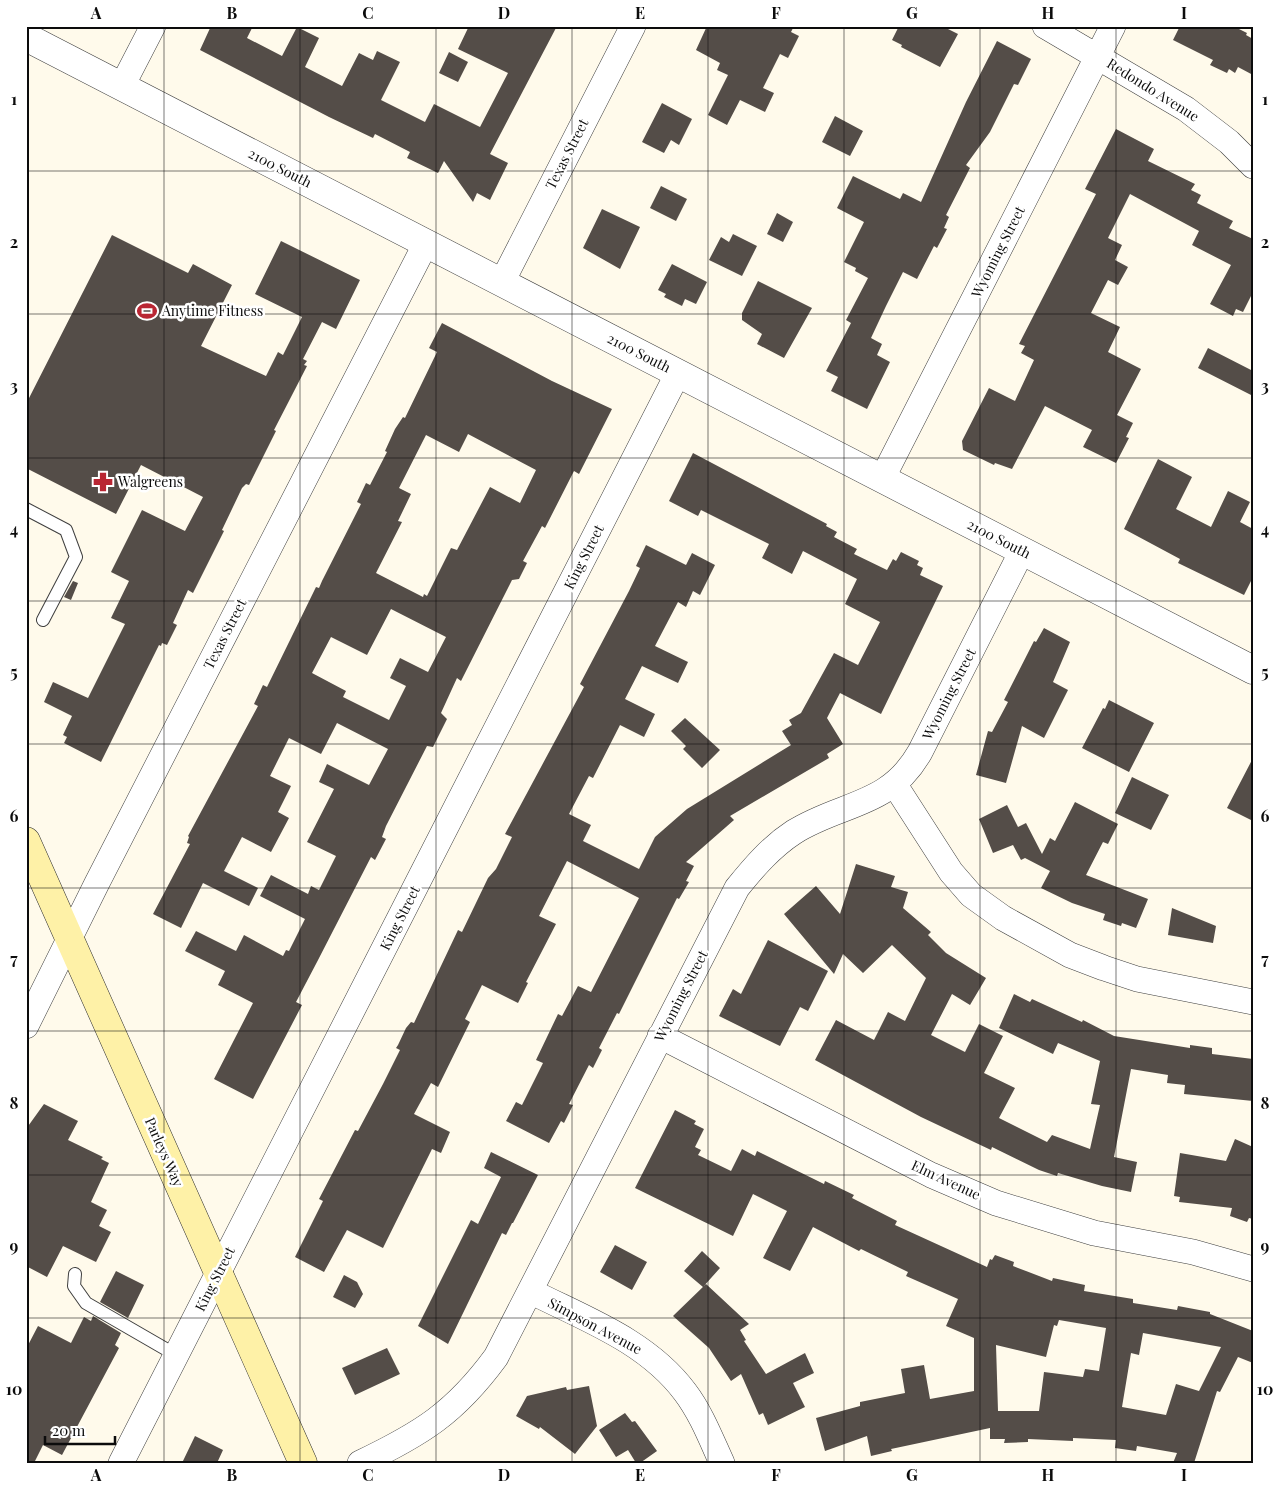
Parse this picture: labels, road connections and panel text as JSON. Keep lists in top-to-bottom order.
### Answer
{
  "streets": {
    "main road": ["Parleys Way"],
    "street": [
      "Redondo Avenue",
      "Texas Street",
      "2100 South",
      "Wyoming Street",
      "King Street",
      "Elm Avenue",
      "Simpson Avenue"
    ]
  },
  "crossings": [
    ["Redondo Avenue", "Wyoming Street"],
    ["Texas Street", "2100 South"],
    ["Texas Street", "Parleys Way"],
    ["2100 South", "Wyoming Street"],
    ["2100 South", "King Street"],
    ["Wyoming Street", "Elm Avenue"],
    ["Wyoming Street", "Simpson Avenue"],
    ["King Street", "Parleys Way"]
  ],
  "places": {
    "sports": ["Anytime Fitness"],
    "pharmacy": ["Walgreens"]
  },
  "scale_bar": "20 m",
  "grid": {
    "columns": [
      "A",
      "B",
      "C",
      "D",
      "E",
      "F",
      "G",
      "H",
      "I"
    ],
    "rows": [
      "1",
      "2",
      "3",
      "4",
      "5",
      "6",
      "7",
      "8",
      "9",
      "10"
    ]
  }
}
